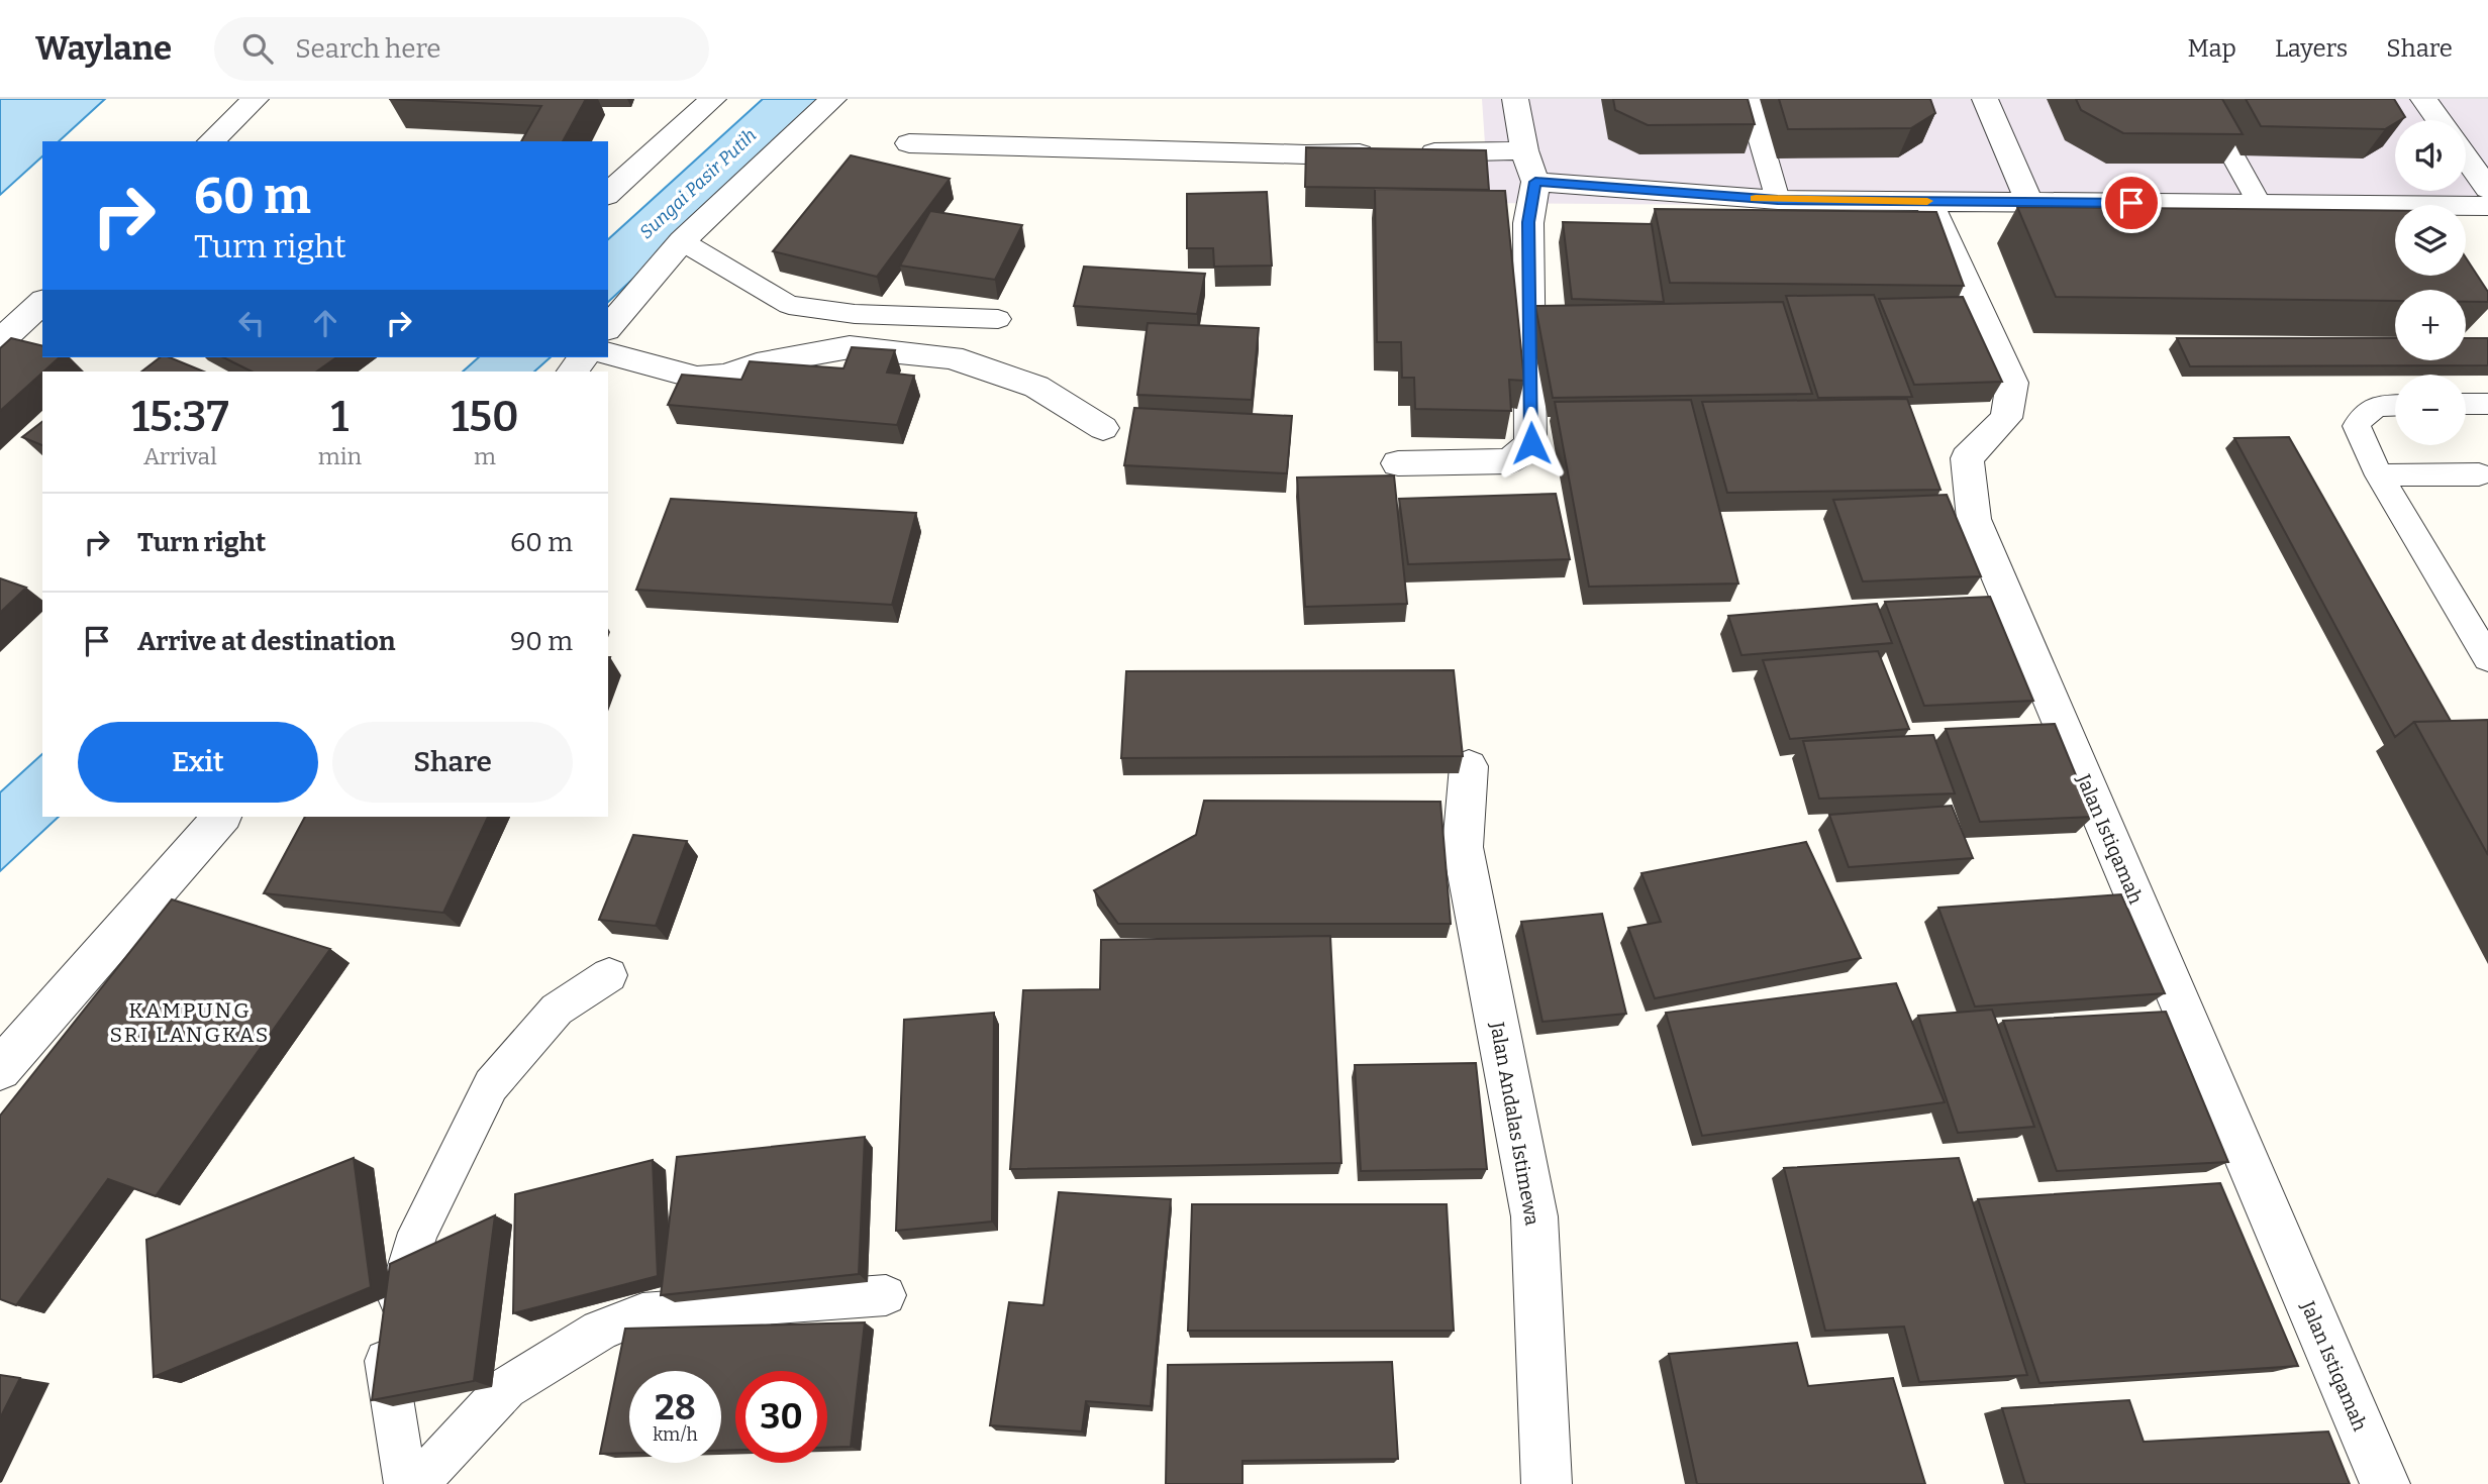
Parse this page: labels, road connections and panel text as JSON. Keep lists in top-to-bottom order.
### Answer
{
  "streets": {
    "street": ["Jalan Istiqamah", "Jalan Andalas Istimewa"]
  },
  "districts": ["KAMPUNG SRI LANGKAS"],
  "water": ["Sungai Pasir Putih"],
  "page": {
    "header": "Waylane",
    "search": "Search here",
    "nav": ["Map", "Layers", "Share"],
    "map_buttons": ["+", "−"],
    "turn": ["60 m", "Turn right"],
    "eta": [
      "15:37",
      "Arrival",
      "1",
      "min",
      "150",
      "m"
    ],
    "list": [
      {
        "name": "Turn right",
        "value": "60 m"
      },
      {
        "name": "Arrive at destination",
        "value": "90 m"
      }
    ],
    "buttons": ["Exit", "Share"],
    "speed": "28 km/h",
    "limit": "30"
  }
}
